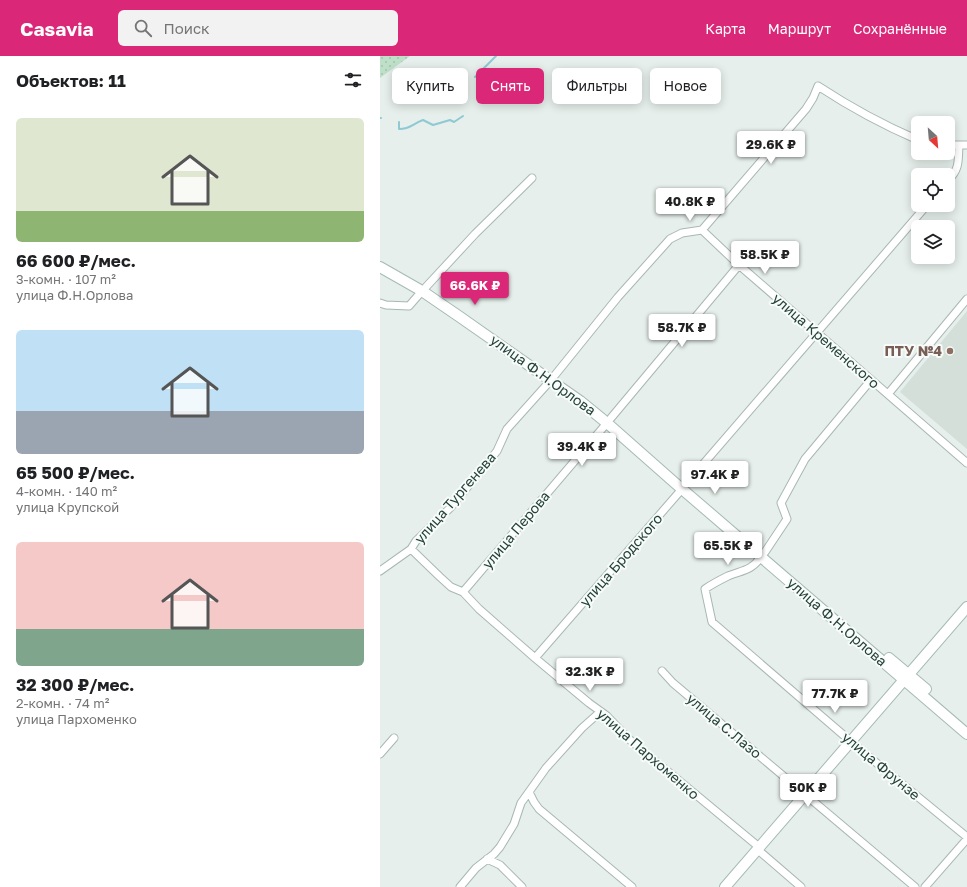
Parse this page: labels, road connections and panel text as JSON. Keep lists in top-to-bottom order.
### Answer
{
  "streets": {
    "street": [
      "улица Кременского",
      "улица Ф.Н.Орлова",
      "улица Тургенева",
      "улица Перова",
      "улица Бродского",
      "улица С.Лазо",
      "улица Пархоменко",
      "улица Фрунзе"
    ]
  },
  "crossings": [
    ["улица Кременского", "улица Тургенева"],
    ["улица Кременского", "улица Перова"],
    ["улица Кременского", "улица Бродского"],
    ["улица Ф.Н.Орлова", "улица Тургенева"],
    ["улица Ф.Н.Орлова", "улица Перова"],
    ["улица Ф.Н.Орлова", "улица Бродского"],
    ["улица Ф.Н.Орлова", "улица Фрунзе"],
    ["улица Тургенева", "улица Пархоменко"],
    ["улица Перова", "улица Пархоменко"],
    ["улица Бродского", "улица Пархоменко"]
  ],
  "places": ["ПТУ №4"],
  "north": "bottom right",
  "page": {
    "header": "Casavia",
    "search": "Поиск",
    "nav": ["Карта", "Маршрут", "Сохранённые"],
    "heading": "Объектов: 11",
    "chip": [
      "Купить",
      "Снять",
      "Фильтры",
      "Новое"
    ],
    "list": [
      {
        "name": "66 600 ₽/мес.",
        "note": "3-комн. · 107 m² · улица Ф.Н.Орлова"
      },
      {
        "name": "65 500 ₽/мес.",
        "note": "4-комн. · 140 m² · улица Крупской"
      },
      {
        "name": "32 300 ₽/мес.",
        "note": "2-комн. · 74 m² · улица Пархоменко"
      }
    ],
    "price": [
      "29.6K ₽",
      "40.8K ₽",
      "58.5K ₽",
      "66.6K ₽",
      "58.7K ₽",
      "39.4K ₽",
      "97.4K ₽",
      "65.5K ₽",
      "32.3K ₽",
      "77.7K ₽",
      "50K ₽"
    ]
  }
}
